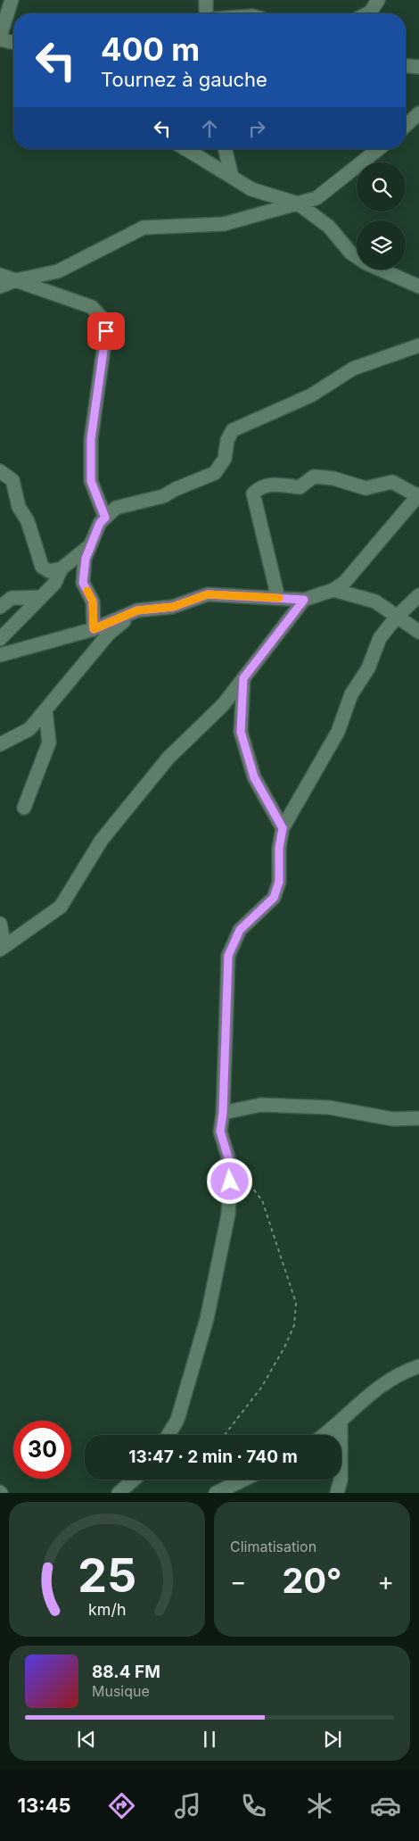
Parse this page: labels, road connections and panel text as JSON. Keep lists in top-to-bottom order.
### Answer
{
  "page": {
    "turn": ["400 m", "Tournez à gauche"],
    "limit": "30",
    "trip": "13:47 · 2 min · 740 m",
    "tile": "Climatisation",
    "heat": ["−", "20°", "+"],
    "song": ["88.4 FM", "Musique"],
    "tabs": "13:45",
    "gauge": ["25", "km/h"]
  }
}
